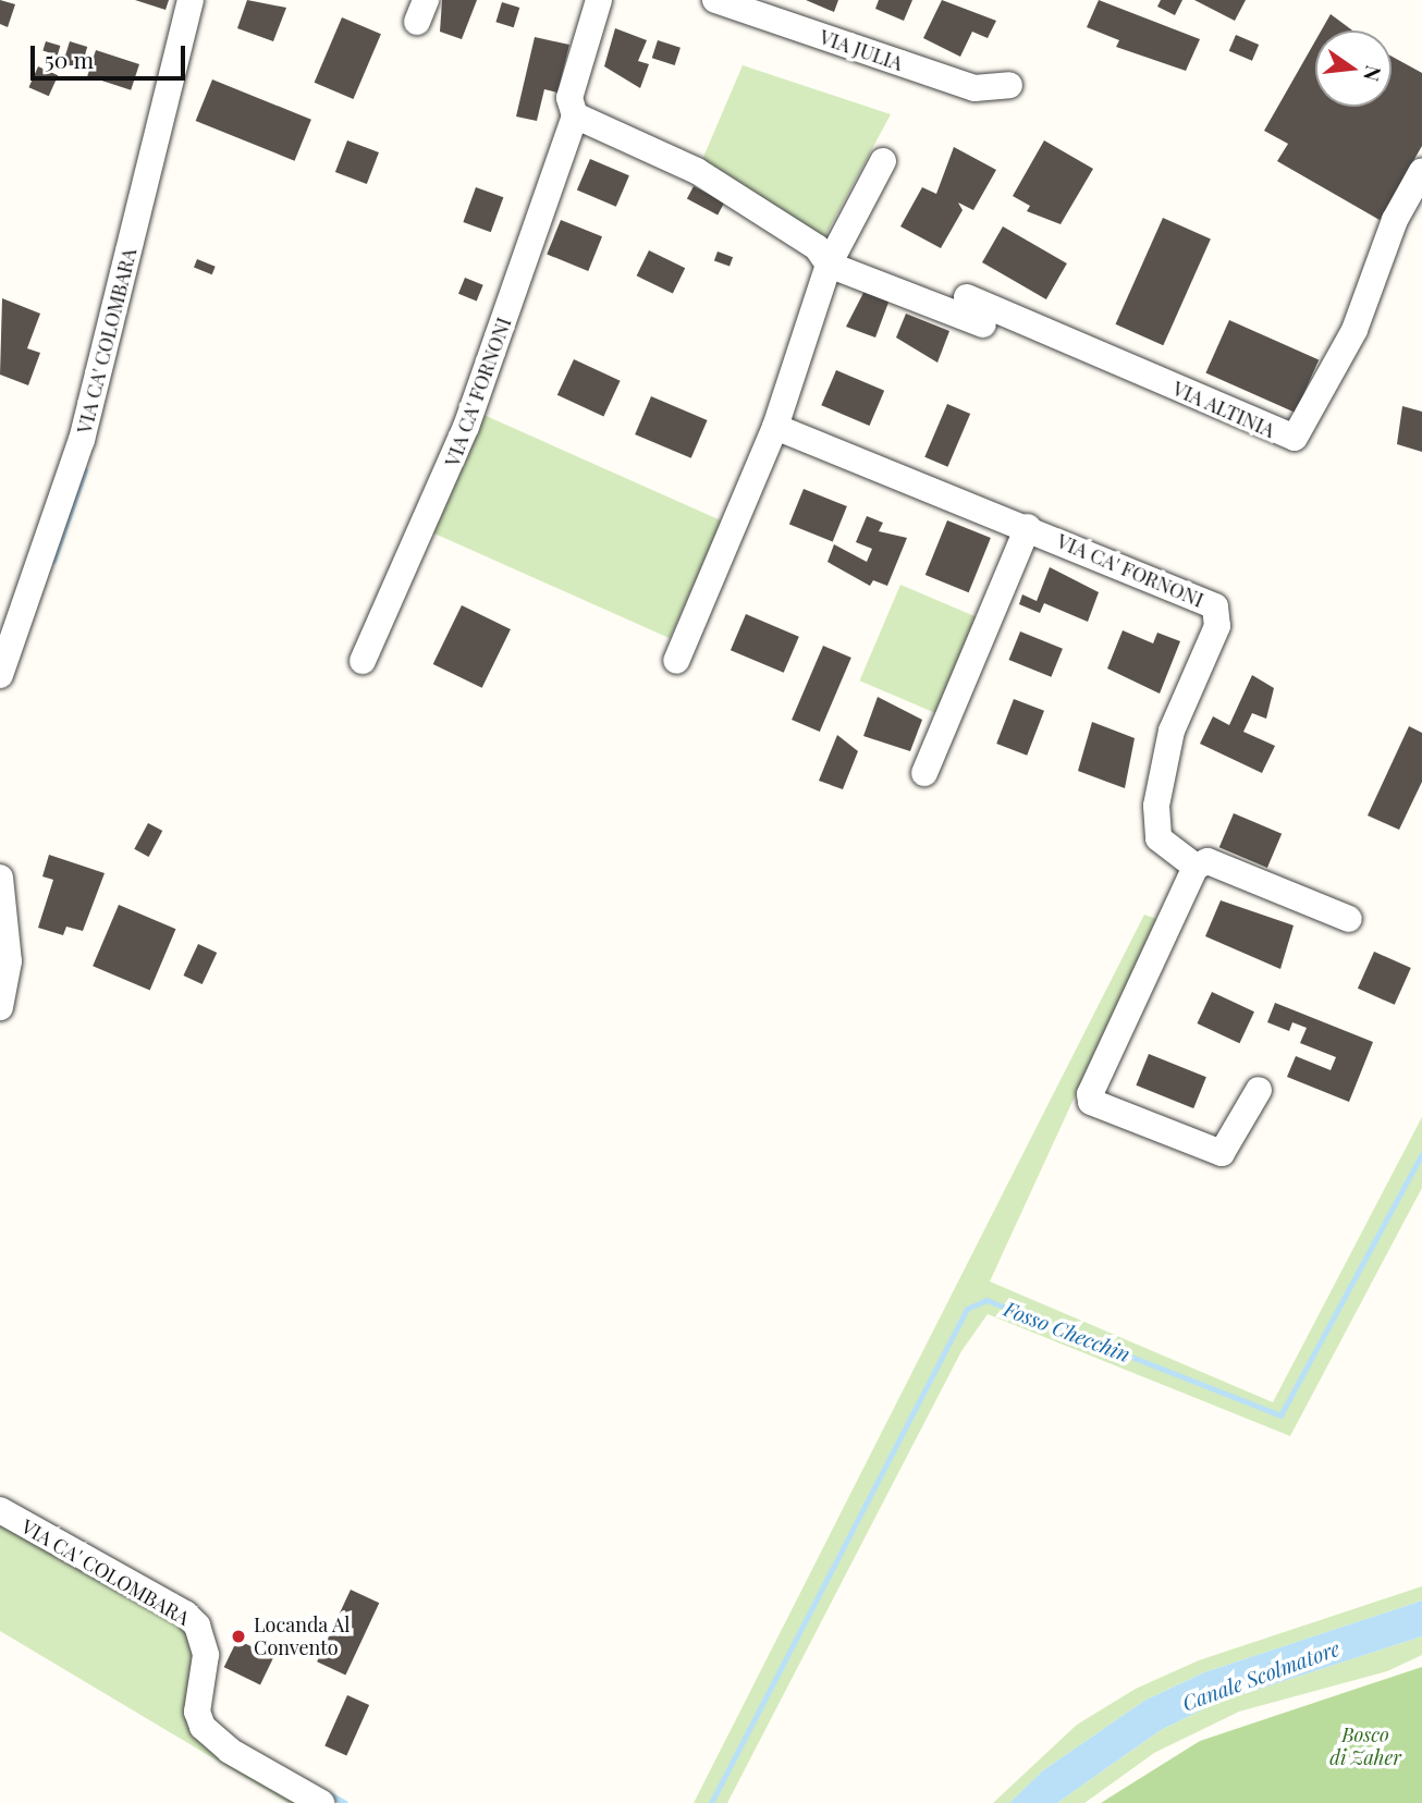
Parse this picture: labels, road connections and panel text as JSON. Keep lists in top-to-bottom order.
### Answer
{
  "streets": {
    "street": [
      "VIA JULIA",
      "VIA CA' COLOMBARA",
      "VIA CA' FORNONI",
      "VIA ALTINIA"
    ]
  },
  "water": ["Fosso Checchin", "Canale Scolmatore"],
  "parks": ["Bosco di Zaher"],
  "places": ["Locanda Al Convento"],
  "scale_bar": "50 m",
  "north": "right"
}
